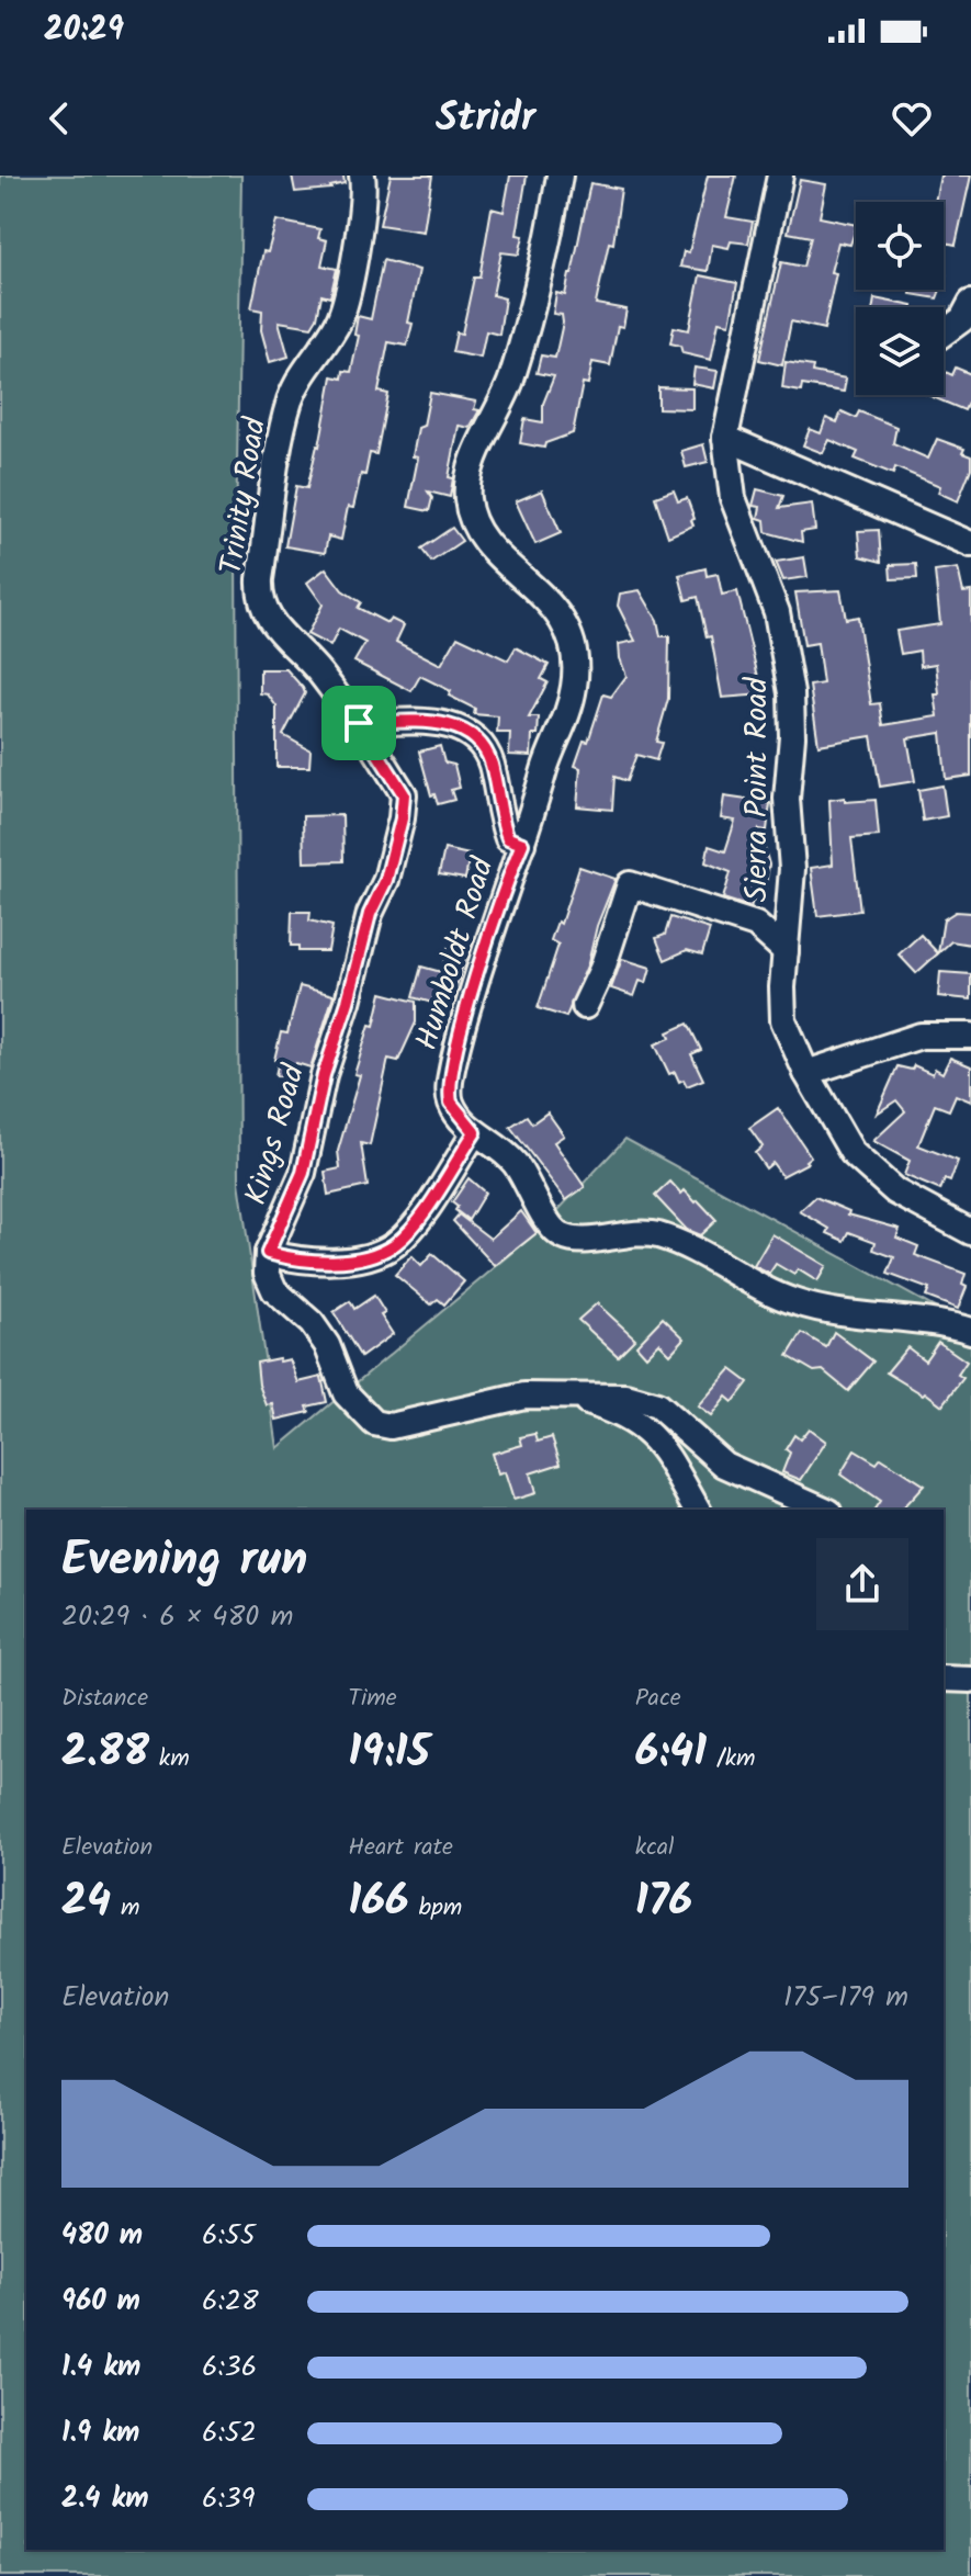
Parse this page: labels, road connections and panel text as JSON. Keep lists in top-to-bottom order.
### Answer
{
  "streets": {
    "street": [
      "Trinity Road",
      "Sierra Point Road",
      "Humboldt Road",
      "Kings Road"
    ]
  },
  "crossings": [
    ["Trinity Road", "Kings Road"]
  ],
  "page": {
    "status": "20:29",
    "header": "Stridr",
    "heading": ["Evening run", "20:29 · 6 × 480 m"],
    "stats": [
      ["Distance", "2.88 km"],
      ["Time", "19:15"],
      ["Pace", "6:41 /km"],
      ["Elevation", "24 m"],
      ["Heart rate", "166 bpm"],
      ["kcal", "176"]
    ],
    "chart": ["Elevation", "175–179 m"],
    "list": [
      {
        "name": "480 m",
        "note": "6:55"
      },
      {
        "name": "960 m",
        "note": "6:28"
      },
      {
        "name": "1.4 km",
        "note": "6:36"
      },
      {
        "name": "1.9 km",
        "note": "6:52"
      },
      {
        "name": "2.4 km",
        "note": "6:39"
      }
    ]
  }
}
